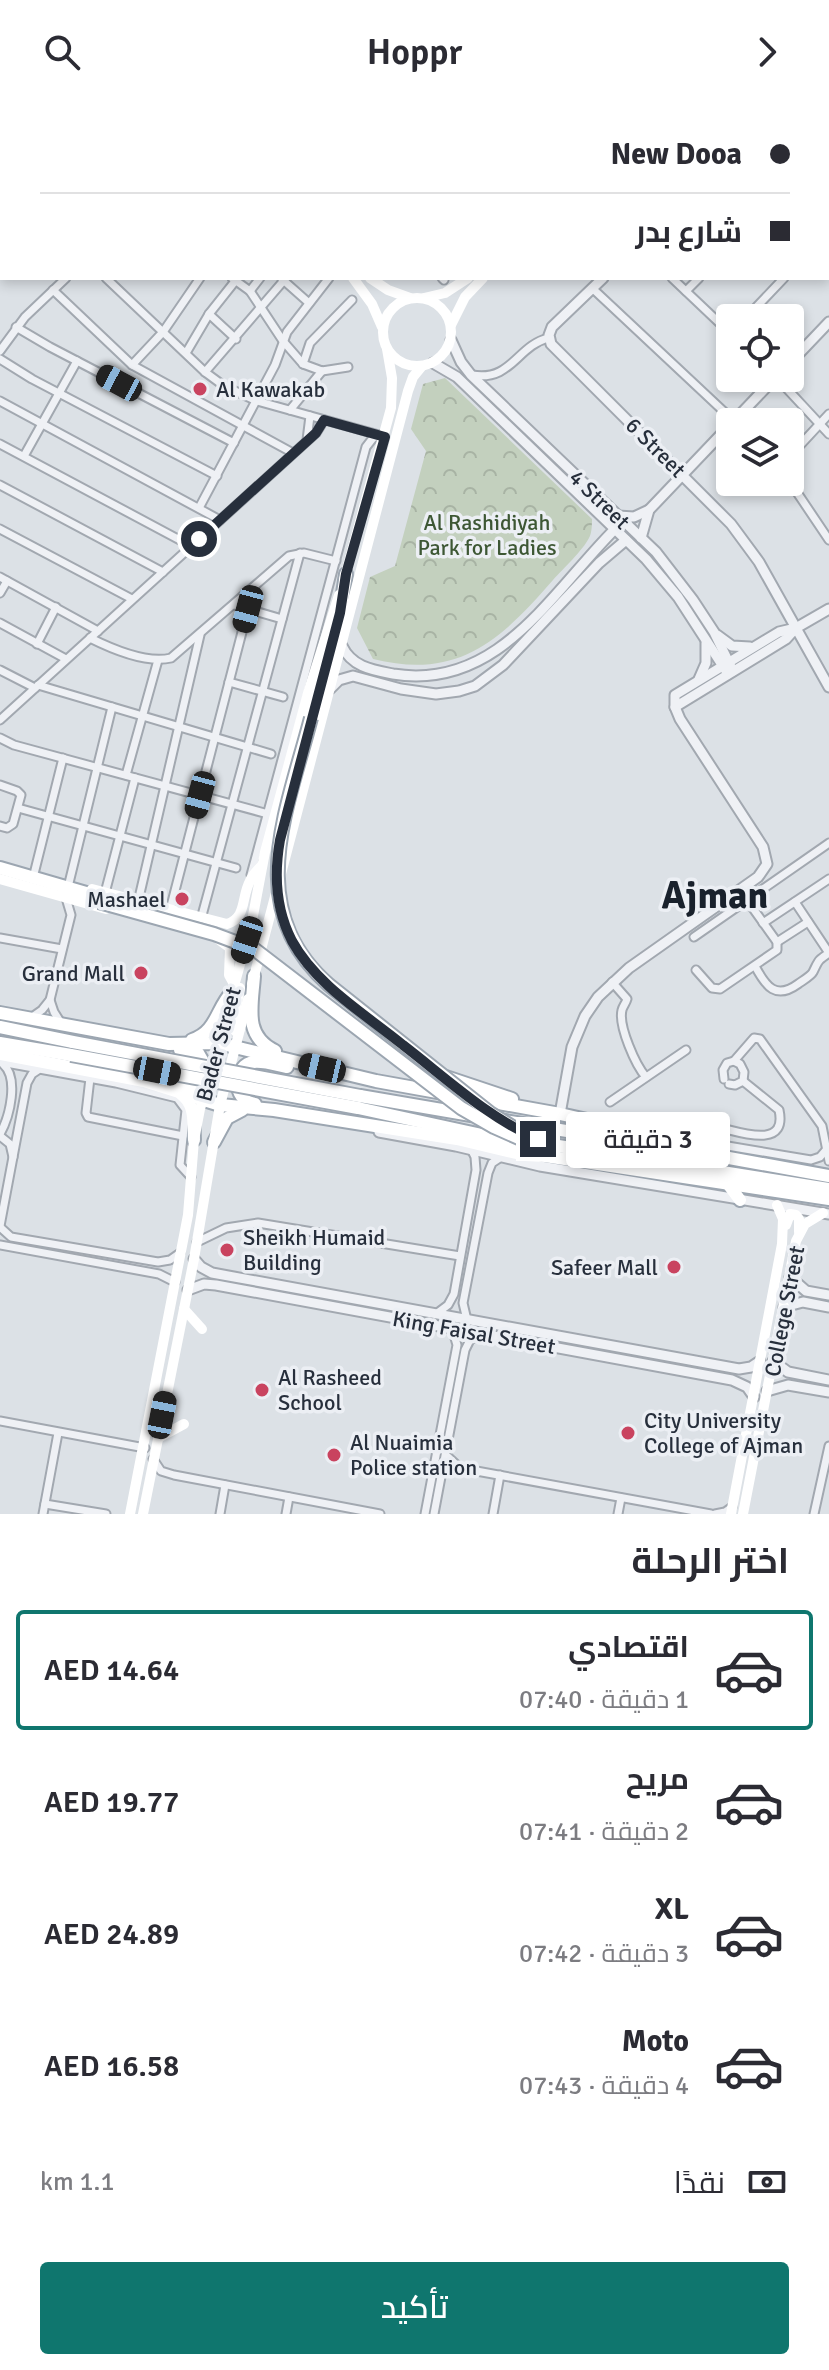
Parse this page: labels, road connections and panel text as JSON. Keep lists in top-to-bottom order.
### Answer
{
  "streets": {
    "main road": ["Bader Street", "College Street"],
    "street": ["6 Street", "4 Street", "King Faisal Street"]
  },
  "crossings": [
    ["4 Street", "Bader Street"],
    ["Bader Street", "King Faisal Street"],
    ["College Street", "King Faisal Street"]
  ],
  "districts": ["Ajman"],
  "parks": ["Al Rashidiyah Park for Ladies"],
  "places": [
    "Al Kawakab",
    "Mashael",
    "Grand Mall",
    "Sheikh Humaid Building",
    "Safeer Mall",
    "Al Rasheed School",
    "City University College of Ajman",
    "Al Nuaimia Police station"
  ],
  "page": {
    "header": "Hoppr",
    "banner": ["New Dooa", "شارع بدر"],
    "bubble": "3 دقيقة",
    "heading": "اختر الرحلة",
    "list": [
      {
        "name": "اقتصادي",
        "note": "1 دقيقة · 07:40",
        "value": "AED 14.64"
      },
      {
        "name": "مريح",
        "note": "2 دقيقة · 07:41",
        "value": "AED 19.77"
      },
      {
        "name": "XL",
        "note": "3 دقيقة · 07:42",
        "value": "AED 24.89"
      },
      {
        "name": "Moto",
        "note": "4 دقيقة · 07:43",
        "value": "AED 16.58"
      }
    ],
    "pay": ["نقدًا", "1.1 km"],
    "buttons": "تأكيد"
  }
}
